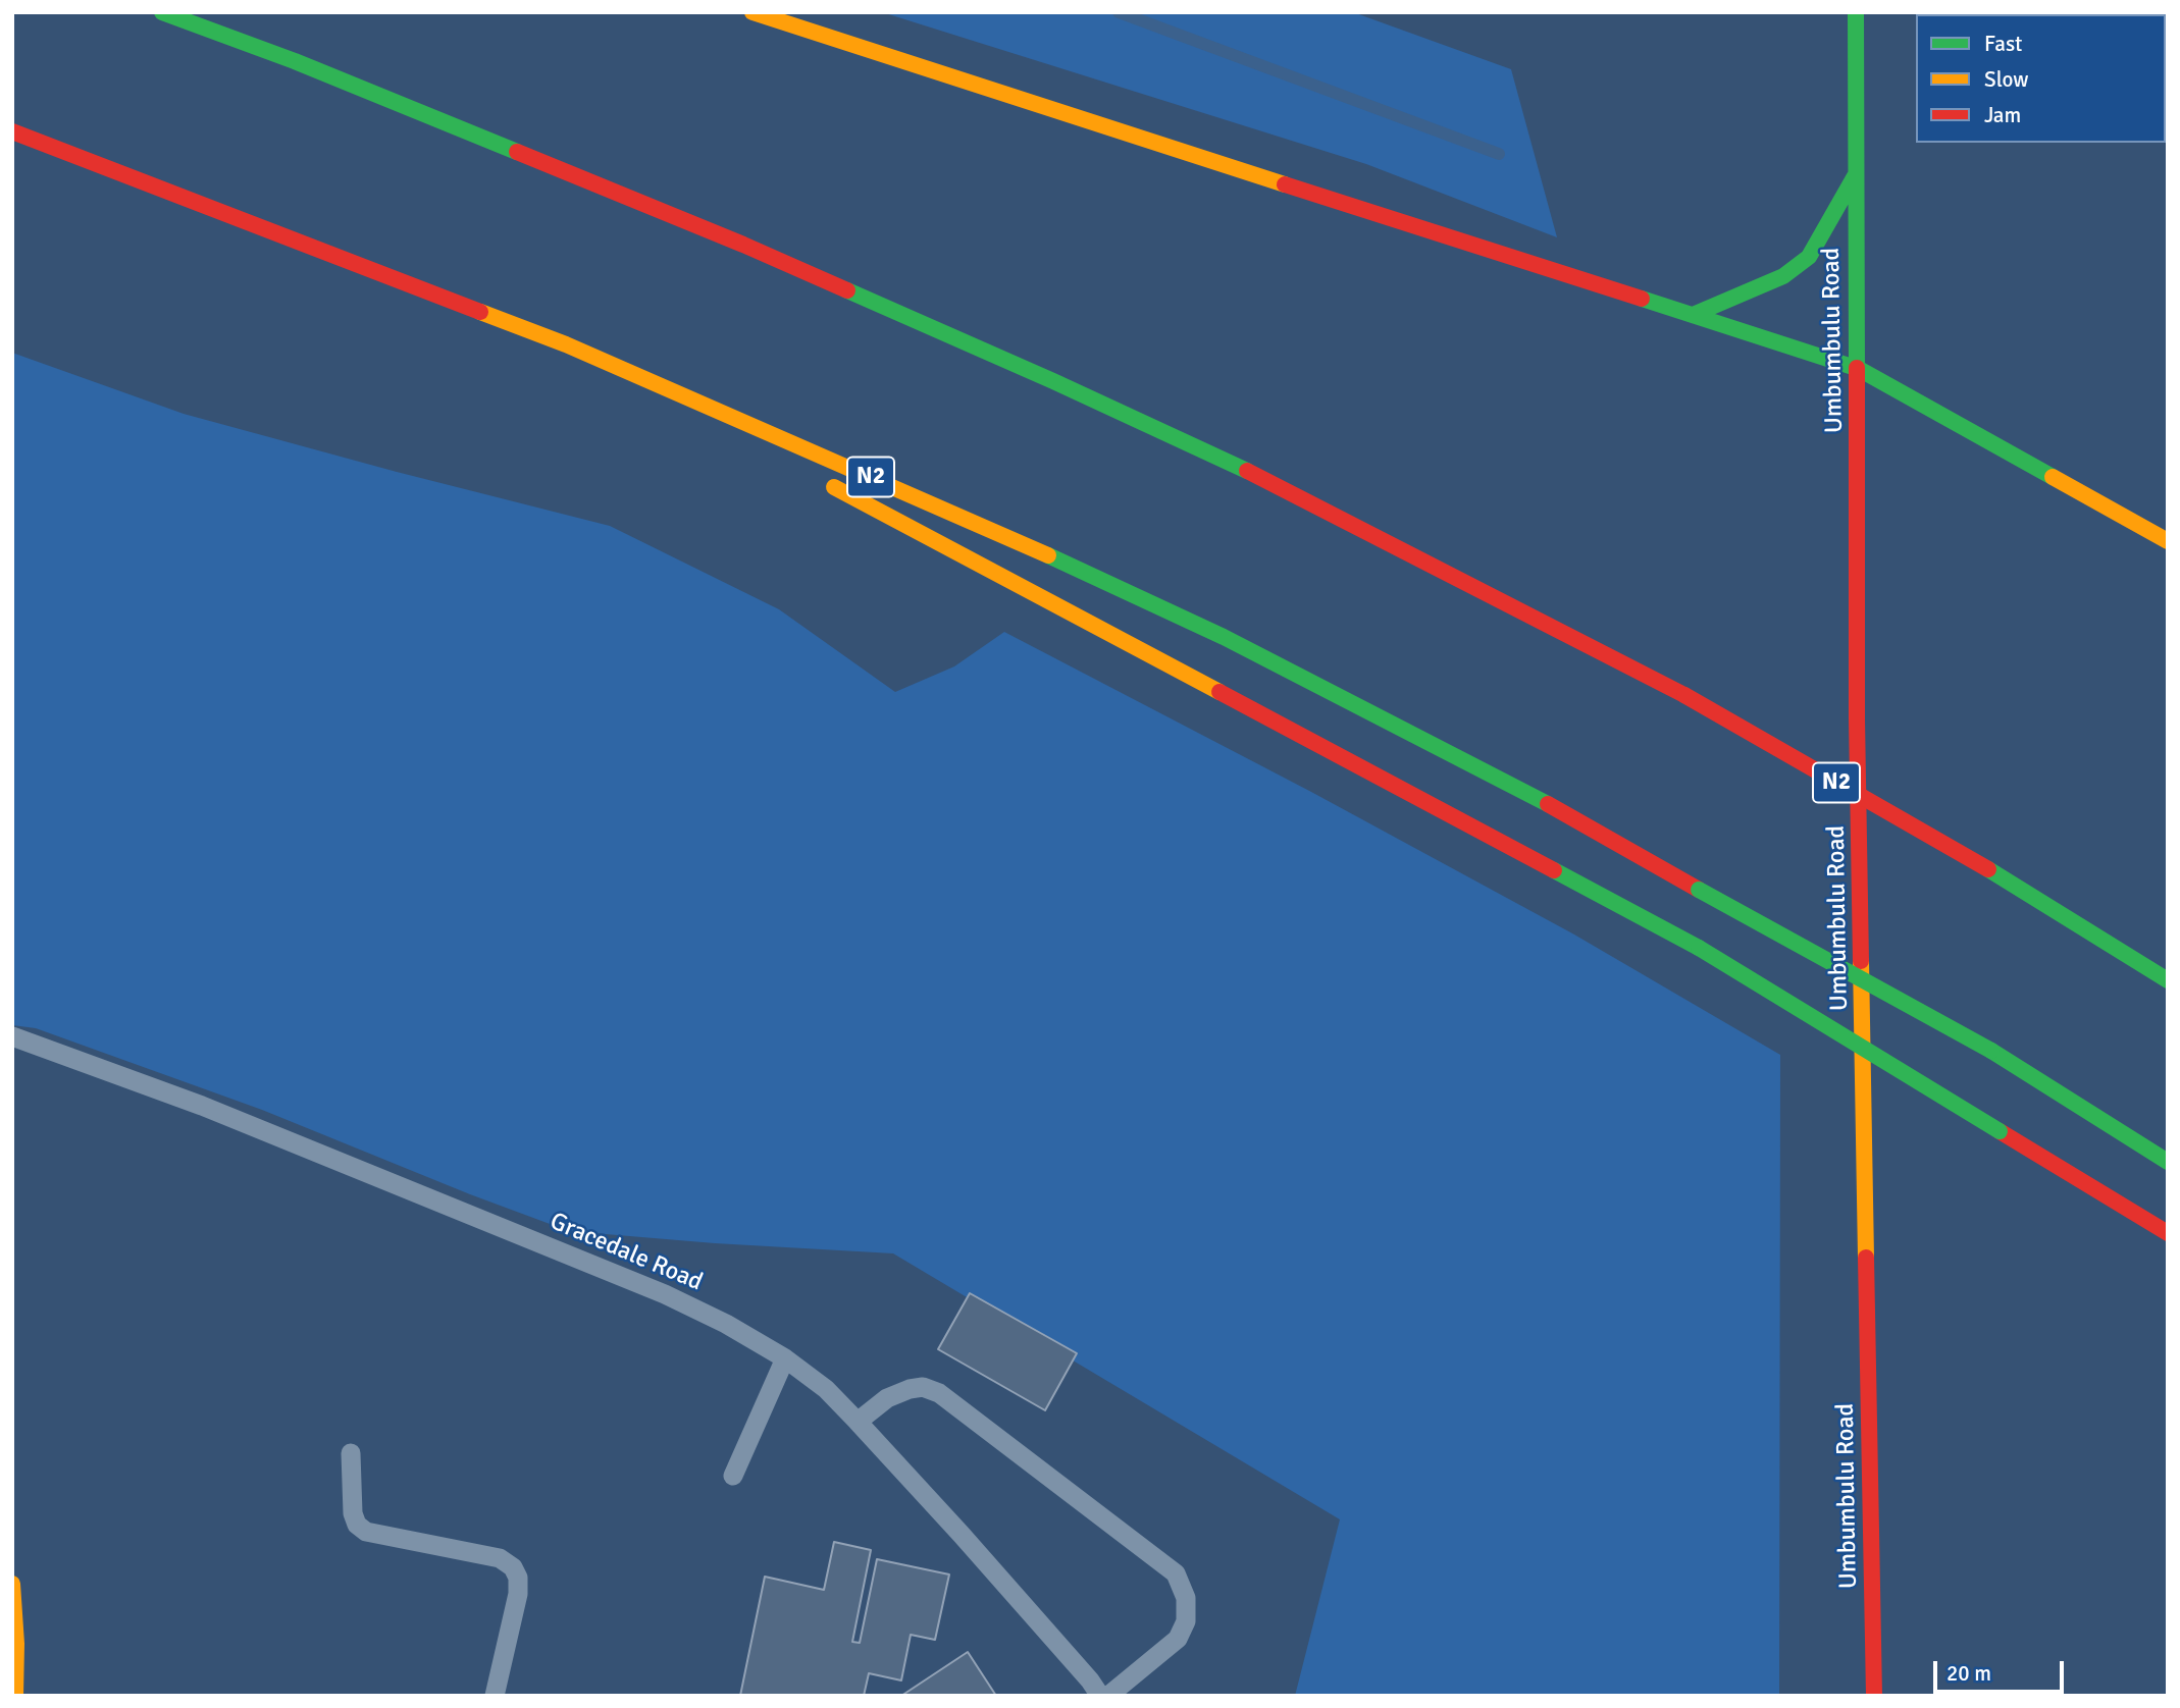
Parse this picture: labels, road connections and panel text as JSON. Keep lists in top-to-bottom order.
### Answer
{
  "streets": {
    "main road": ["Umbumbulu Road", "N2"],
    "lane": ["Gracedale Road"]
  },
  "legend": ["Fast", "Slow", "Jam"],
  "scale_bar": "20 m"
}
